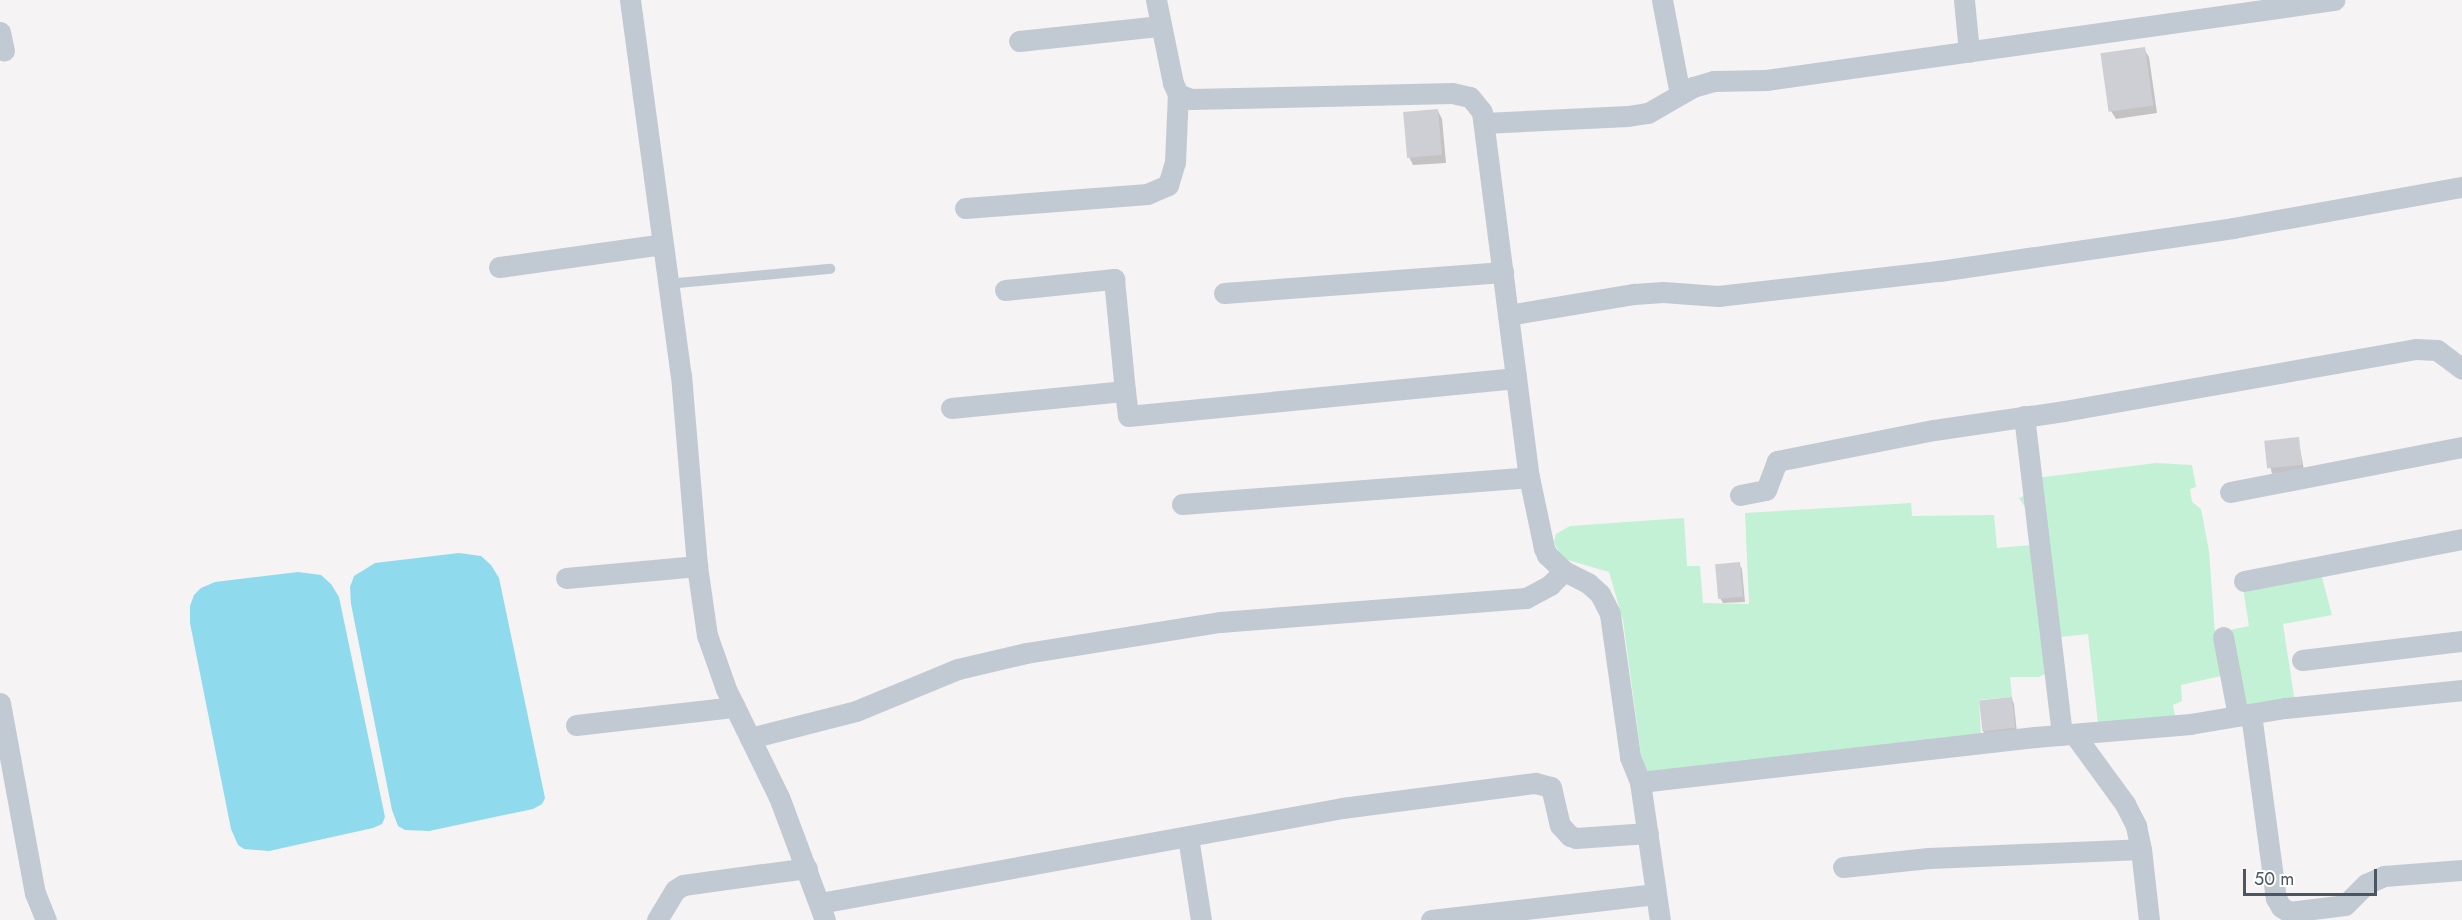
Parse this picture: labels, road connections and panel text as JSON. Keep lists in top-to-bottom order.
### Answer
{
  "scale_bar": "50 m"
}
